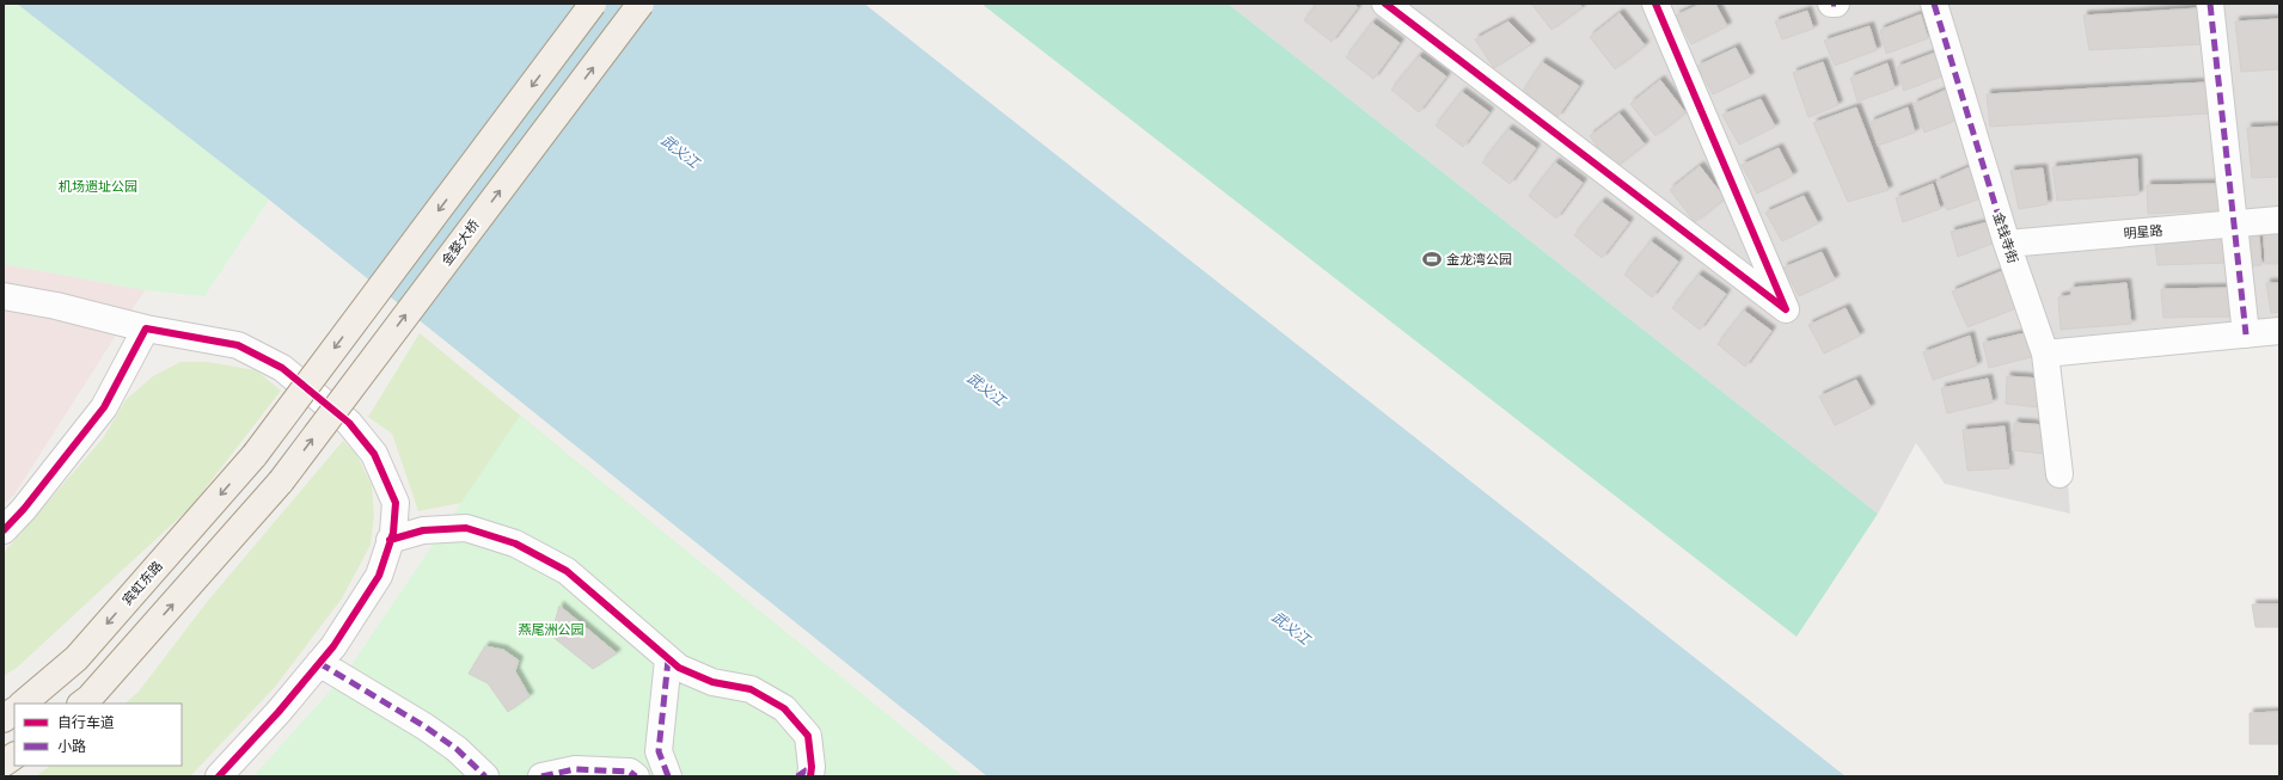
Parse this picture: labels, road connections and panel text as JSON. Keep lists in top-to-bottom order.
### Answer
{
  "streets": {
    "main road": ["金婺大桥", "宾虹东路"],
    "street": ["明星路", "金钱寺街"]
  },
  "crossings": [
    ["明星路", "金钱寺街"]
  ],
  "one_way": ["金婺大桥", "宾虹东路"],
  "water": ["武义江"],
  "parks": ["机场遗址公园", "燕尾洲公园"],
  "places": {
    "sports": ["金龙湾公园"]
  },
  "legend": ["自行车道", "小路"]
}
